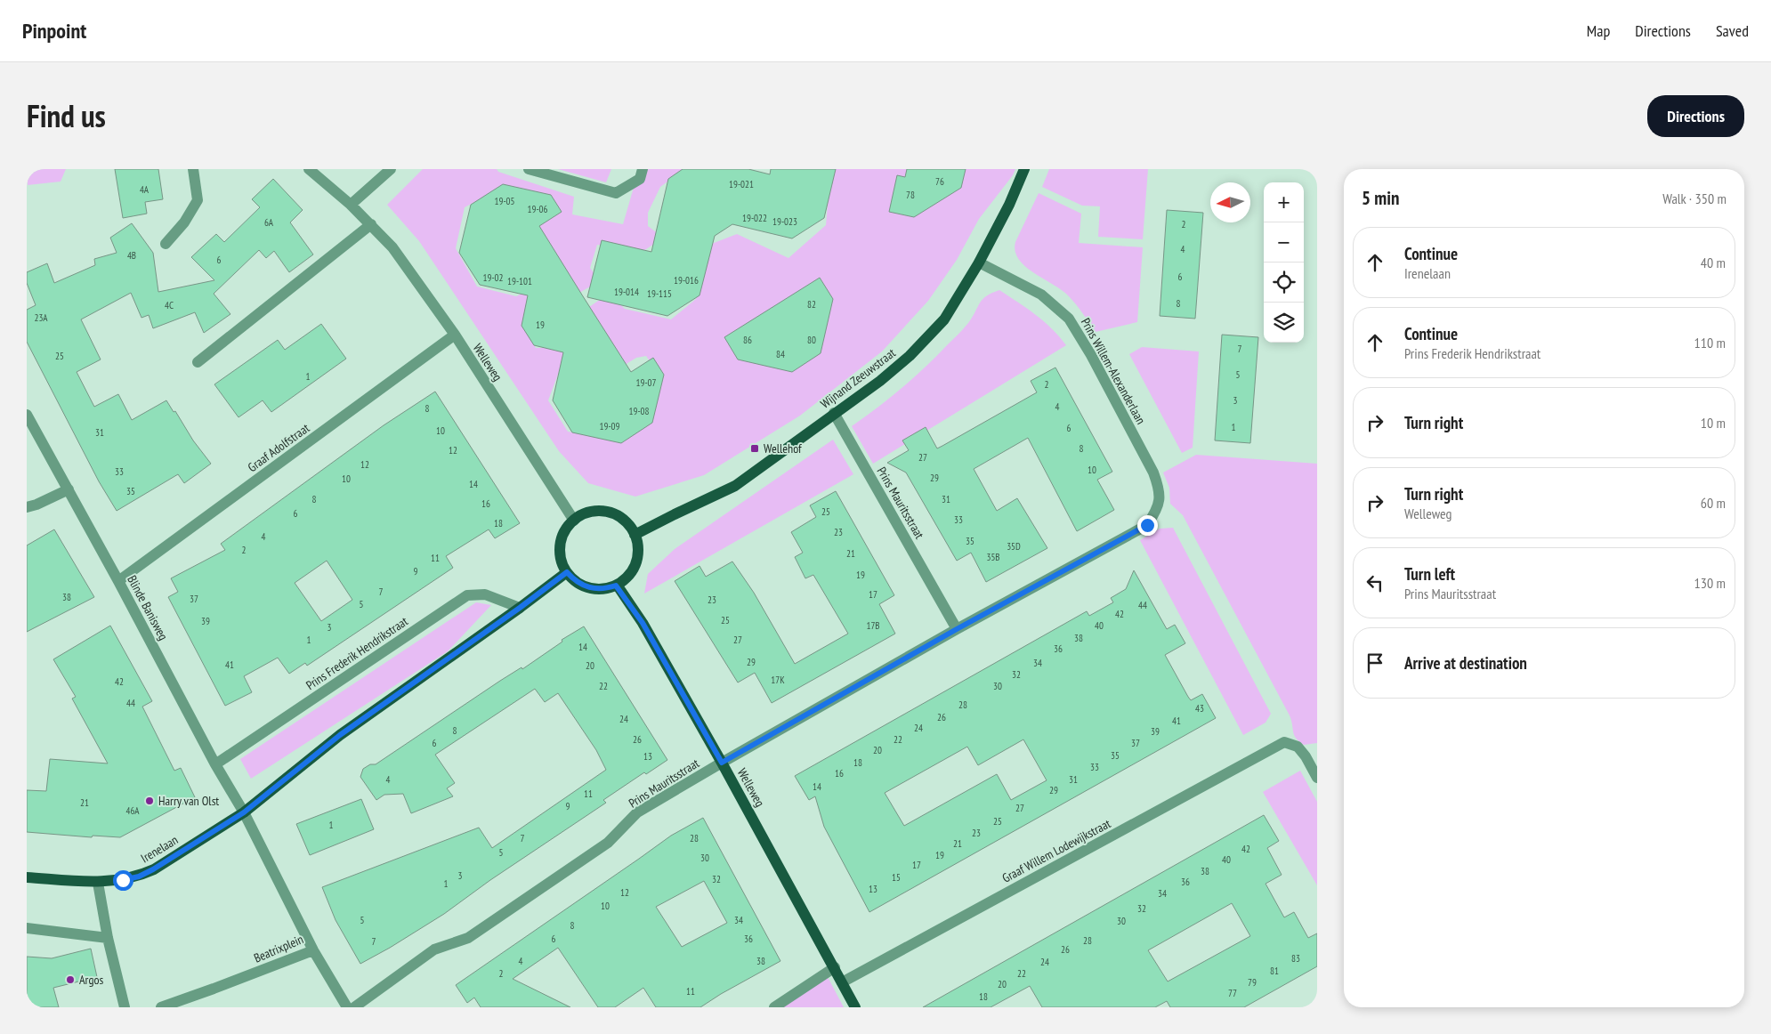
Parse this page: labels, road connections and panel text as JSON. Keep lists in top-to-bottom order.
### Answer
{
  "streets": {
    "main road": ["Welleweg", "Wijnand Zeeuwstraat", "Irenelaan"],
    "street": [
      "Prins Willem-Alexanderlaan",
      "Graaf Adolfstraat",
      "Prins Mauritsstraat",
      "Blinde Banisweg",
      "Prins Frederik Hendrikstraat",
      "Graaf Willem Lodewijkstraat",
      "Beatrixplein"
    ]
  },
  "crossings": [
    ["Welleweg", "Wijnand Zeeuwstraat"],
    ["Welleweg", "Graaf Adolfstraat"],
    ["Welleweg", "Prins Mauritsstraat"],
    ["Welleweg", "Graaf Willem Lodewijkstraat"],
    ["Prins Willem-Alexanderlaan", "Wijnand Zeeuwstraat"],
    ["Prins Willem-Alexanderlaan", "Prins Mauritsstraat"],
    ["Wijnand Zeeuwstraat", "Prins Mauritsstraat"],
    ["Graaf Adolfstraat", "Blinde Banisweg"],
    ["Blinde Banisweg", "Prins Frederik Hendrikstraat"],
    ["Blinde Banisweg", "Irenelaan"],
    ["Blinde Banisweg", "Beatrixplein"],
    ["Irenelaan", "Beatrixplein"]
  ],
  "places": {
    "transit": ["Wellehof"],
    "other": ["Harry van Olst", "Argos"]
  },
  "house_numbers": [
    "76",
    "19-021",
    "4A",
    "78",
    "19-05",
    "19-06",
    "19-022",
    "19-023",
    "6A",
    "2",
    "4",
    "4B",
    "6",
    "6",
    "19-02",
    "19-016",
    "19-101",
    "19-014",
    "19-115",
    "8",
    "82",
    "4C",
    "23A",
    "19",
    "86",
    "80",
    "7",
    "84",
    "25",
    "5",
    "1",
    "19-07",
    "2",
    "3",
    "4",
    "8",
    "19-08",
    "19-09",
    "1",
    "6",
    "10",
    "31",
    "8",
    "12",
    "27",
    "12",
    "10",
    "33",
    "29",
    "10",
    "14",
    "35",
    "8",
    "31",
    "16",
    "25",
    "6",
    "33",
    "18",
    "23",
    "4",
    "35",
    "35D",
    "2",
    "21",
    "35B",
    "11",
    "9",
    "19",
    "7",
    "17",
    "38",
    "37",
    "23",
    "5",
    "44",
    "42",
    "25",
    "39",
    "17B",
    "40",
    "3",
    "38",
    "1",
    "27",
    "14",
    "36",
    "29",
    "34",
    "41",
    "20",
    "32",
    "17K",
    "42",
    "22",
    "30",
    "44",
    "28",
    "43",
    "26",
    "24",
    "41",
    "24",
    "8",
    "39",
    "26",
    "22",
    "6",
    "37",
    "20",
    "35",
    "13",
    "18",
    "33",
    "16",
    "4",
    "31",
    "14",
    "29",
    "11",
    "21",
    "9",
    "27",
    "46A",
    "25",
    "1",
    "23",
    "7",
    "28",
    "21",
    "42",
    "5",
    "19",
    "30",
    "40",
    "17",
    "38",
    "3",
    "15",
    "32",
    "36",
    "1",
    "13",
    "12",
    "34",
    "10",
    "32",
    "5",
    "34",
    "30",
    "8",
    "6",
    "36",
    "28",
    "7",
    "26",
    "83",
    "4",
    "38",
    "24",
    "81",
    "2",
    "22",
    "79",
    "20",
    "11",
    "77",
    "18"
  ],
  "north": "left",
  "page": {
    "header": "Pinpoint",
    "nav": ["Map", "Directions", "Saved"],
    "title": "Find us",
    "buttons": "Directions",
    "heading": ["5 min", "Walk · 350 m"],
    "map_buttons": ["+", "−"],
    "list": [
      ["Continue", "Irenelaan", "40 m"],
      ["Continue", "Prins Frederik Hendrikstraat", "110 m"],
      ["Turn right", "10 m"],
      ["Turn right", "Welleweg", "60 m"],
      ["Turn left", "Prins Mauritsstraat", "130 m"],
      "Arrive at destination"
    ]
  }
}
